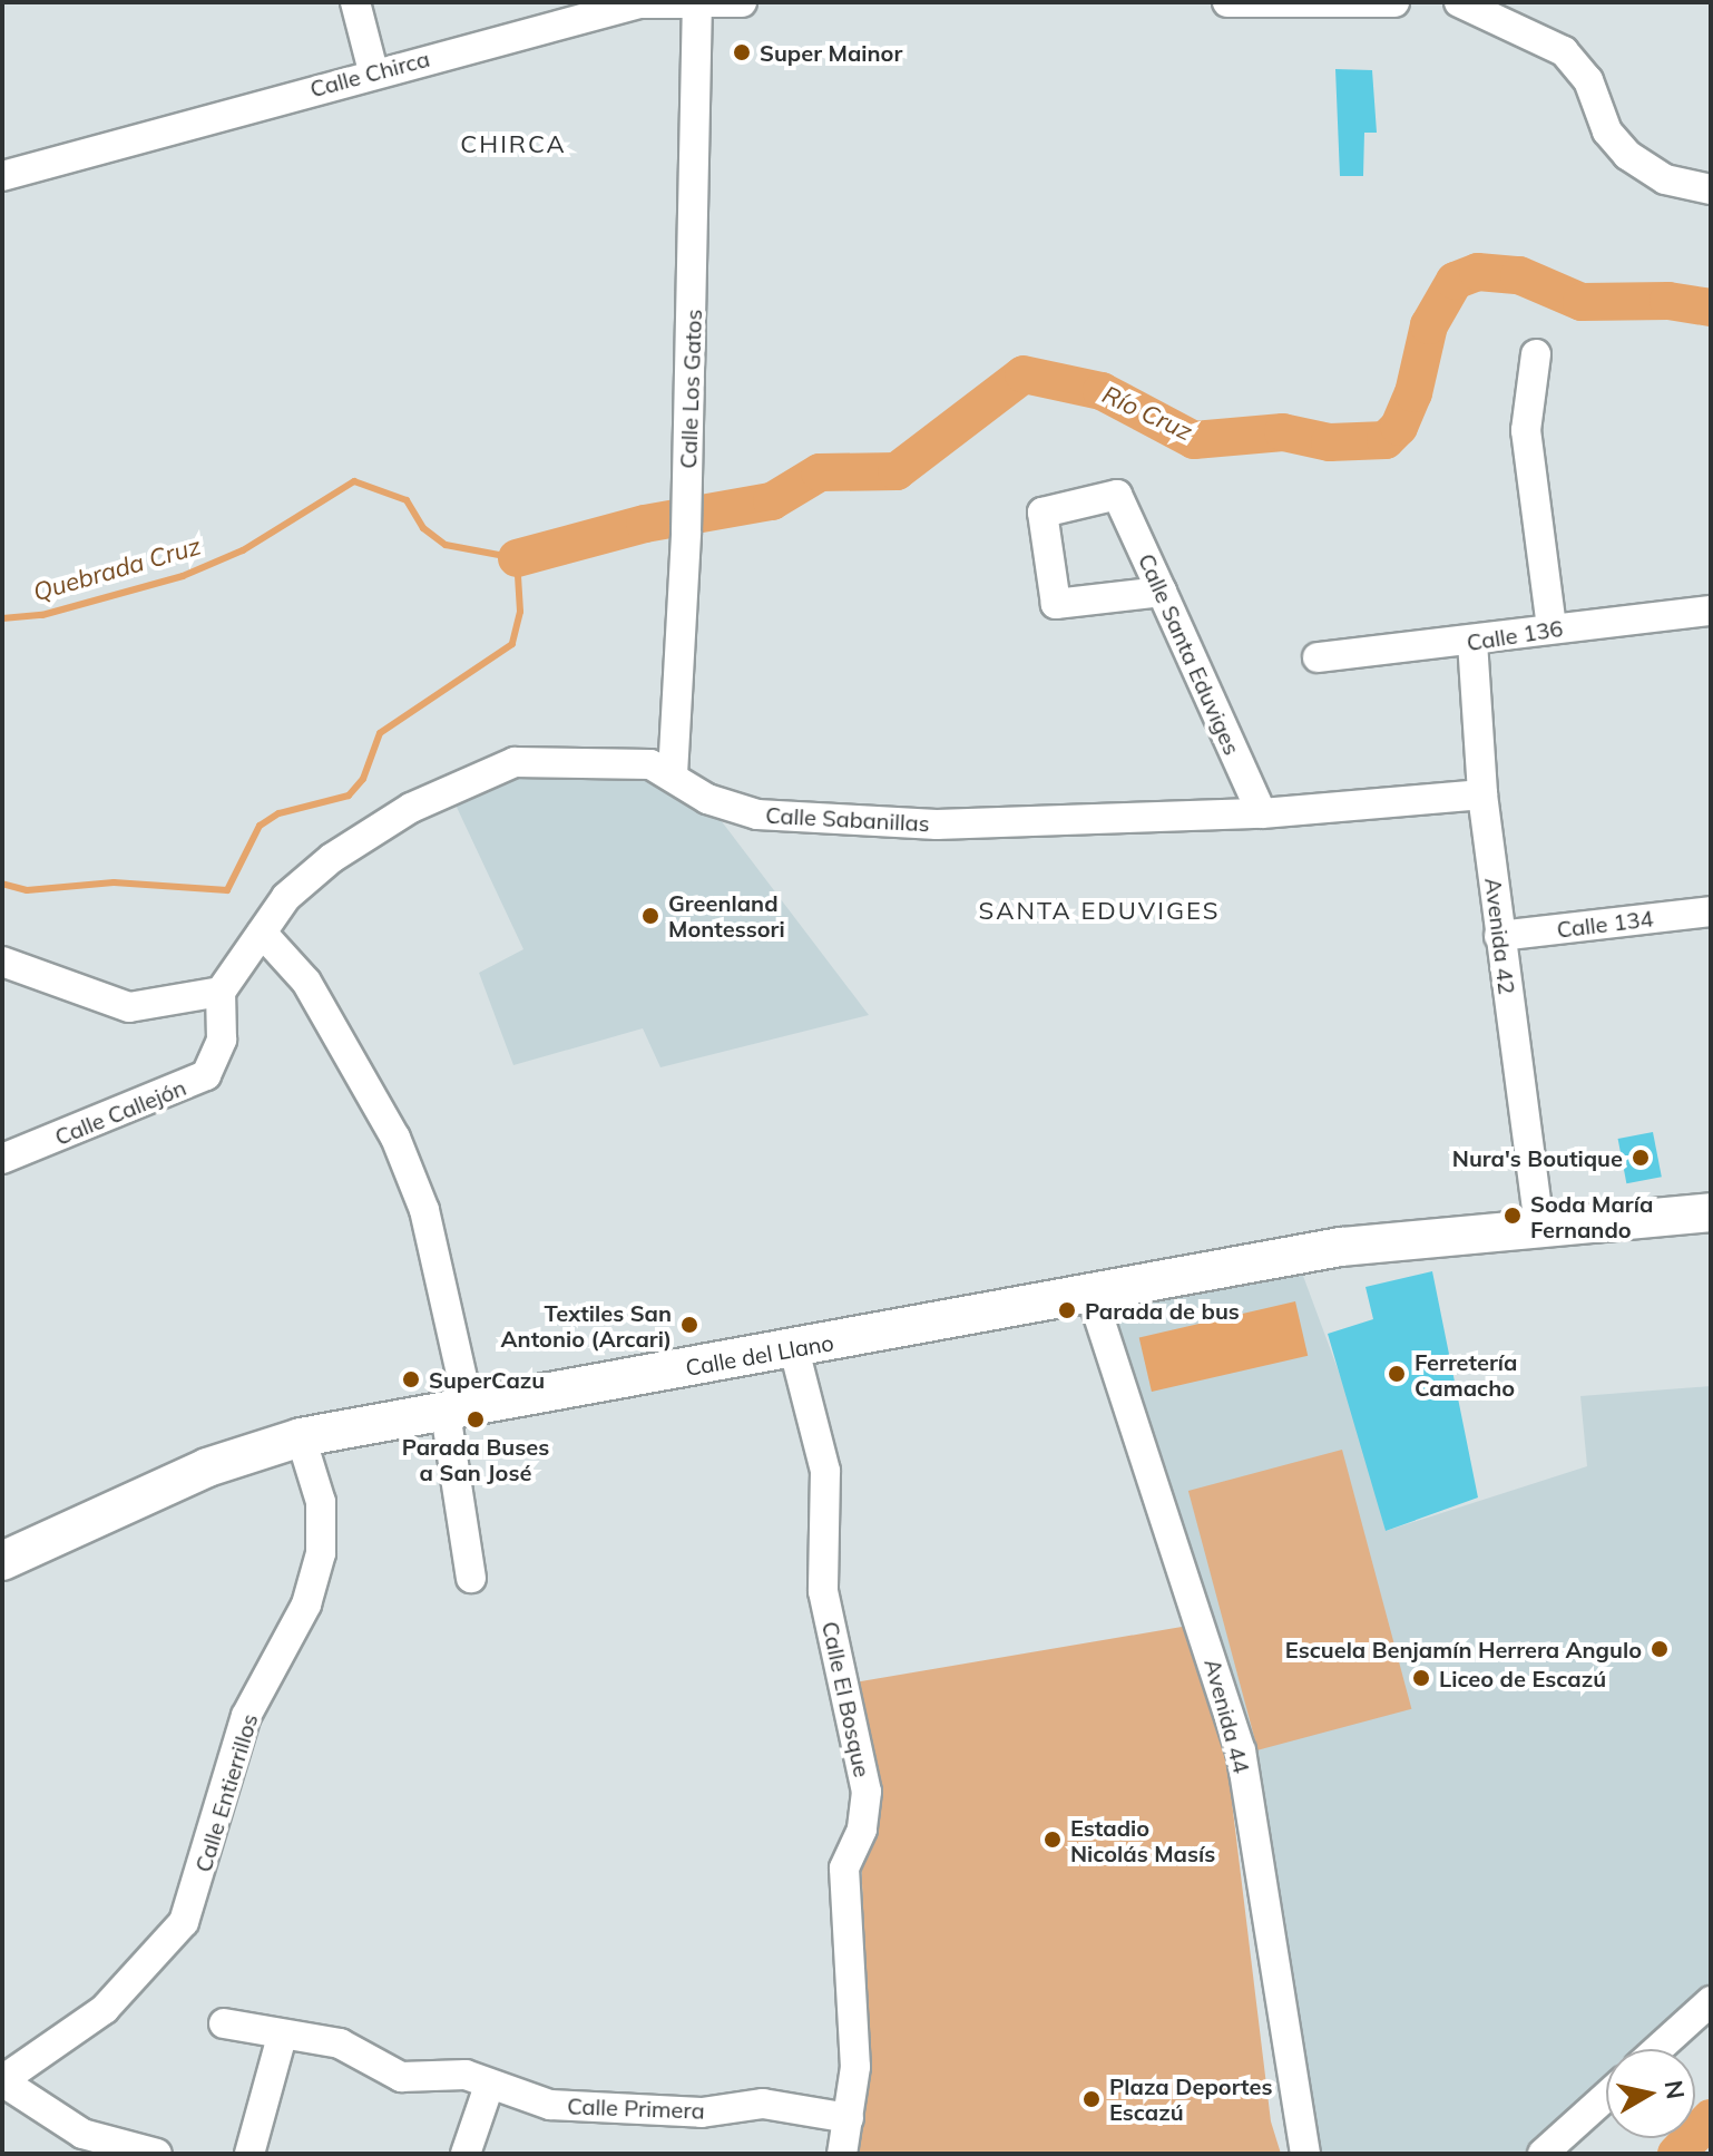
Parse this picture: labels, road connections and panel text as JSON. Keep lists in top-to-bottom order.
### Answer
{
  "streets": {
    "main road": ["Calle del Llano"],
    "street": [
      "Calle Chirca",
      "Calle Los Gatos",
      "Calle 136",
      "Calle Santa Eduviges",
      "Calle Sabanillas",
      "Calle 134",
      "Avenida 42",
      "Calle Callejón",
      "Calle El Bosque",
      "Avenida 44",
      "Calle Entierrillos",
      "Calle Primera"
    ]
  },
  "crossings": [
    ["Calle Chirca", "Calle Los Gatos"],
    ["Calle Los Gatos", "Calle Sabanillas"],
    ["Calle 136", "Avenida 42"],
    ["Calle Santa Eduviges", "Calle Sabanillas"],
    ["Calle Sabanillas", "Avenida 42"],
    ["Calle Sabanillas", "Calle Callejón"],
    ["Calle 134", "Avenida 42"],
    ["Avenida 42", "Calle del Llano"],
    ["Calle del Llano", "Calle El Bosque"],
    ["Calle del Llano", "Avenida 44"],
    ["Calle del Llano", "Calle Entierrillos"],
    ["Calle El Bosque", "Calle Primera"]
  ],
  "districts": ["CHIRCA", "SANTA EDUVIGES"],
  "water": ["Río Cruz", "Quebrada Cruz"],
  "places": [
    "Super Mainor",
    "Greenland Montessori",
    "Nura's Boutique",
    "Soda María Fernando",
    "Parada de bus",
    "Textiles San Antonio (Arcari)",
    "Ferretería Camacho",
    "SuperCazu",
    "Parada Buses a San José",
    "Escuela Benjamín Herrera Angulo",
    "Liceo de Escazú",
    "Estadio Nicolás Masís",
    "Plaza Deportes Escazú"
  ],
  "north": "right"
}
